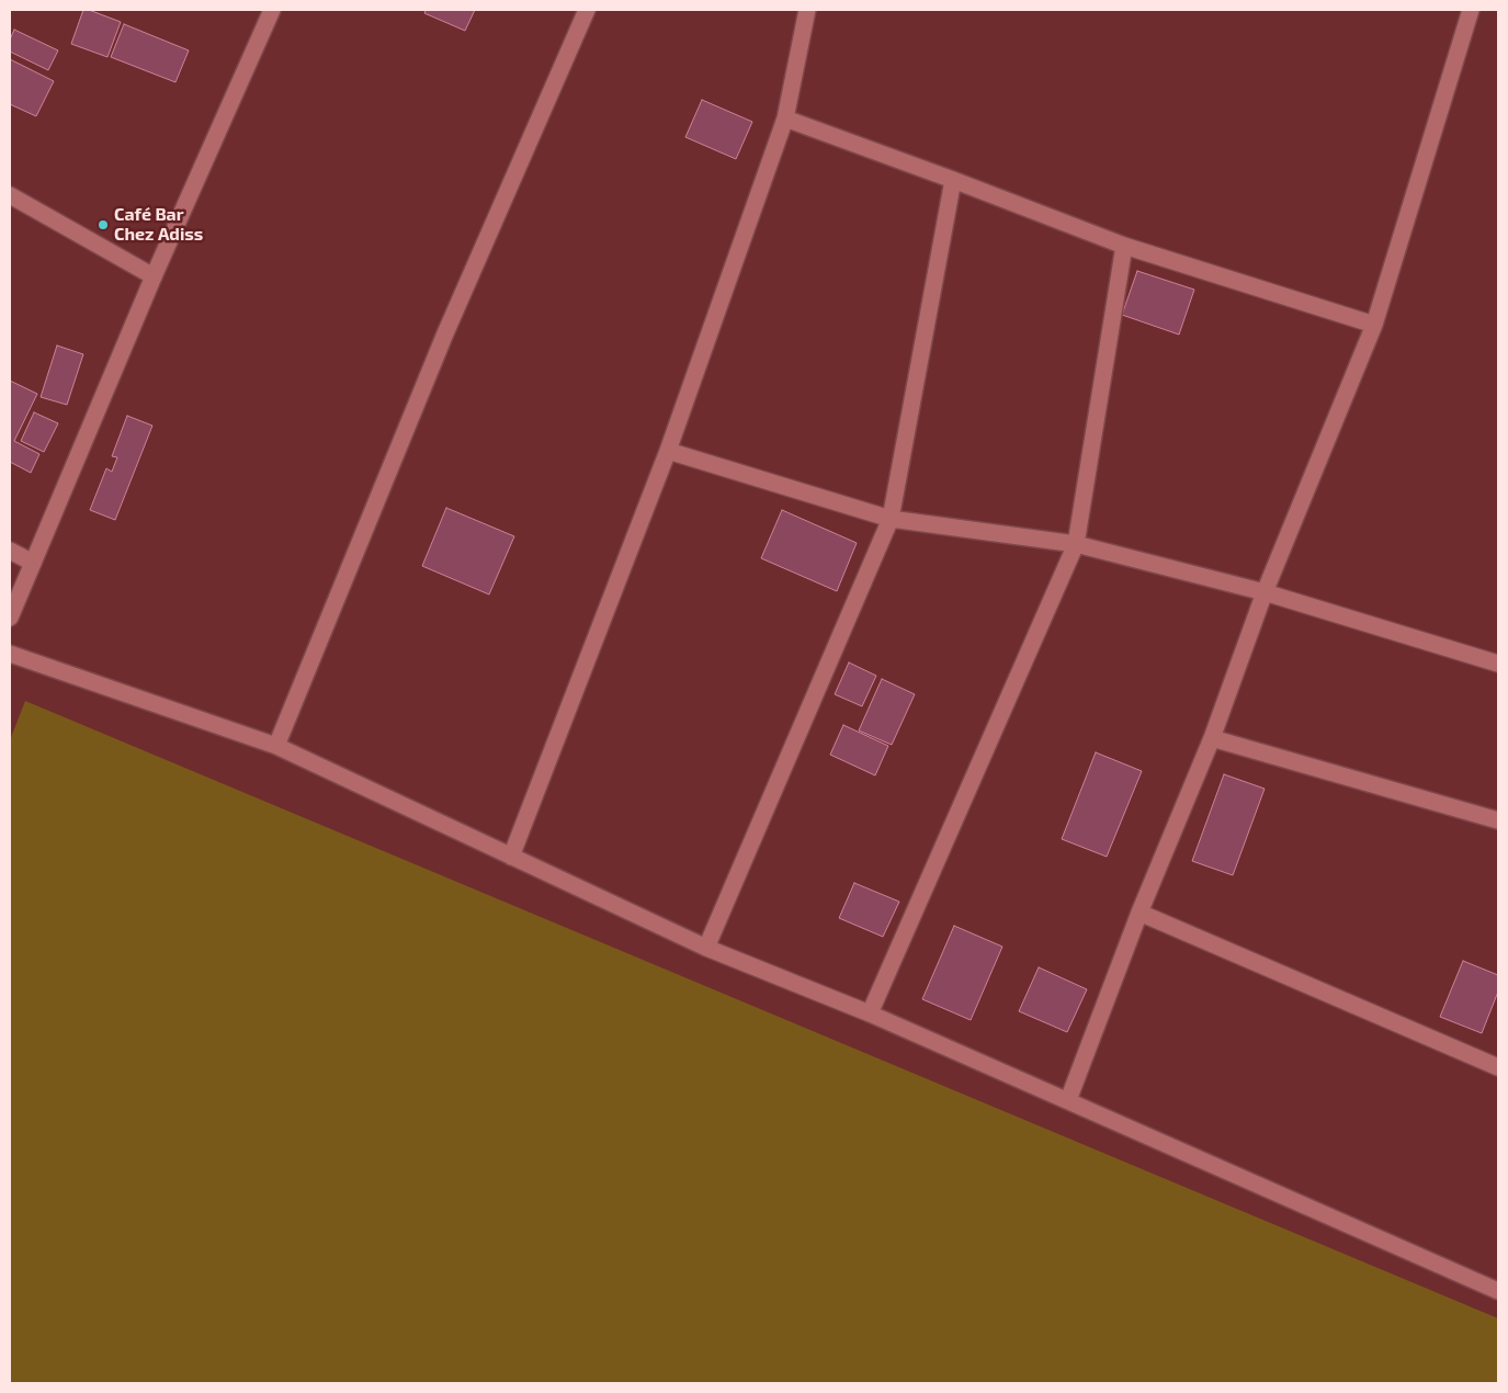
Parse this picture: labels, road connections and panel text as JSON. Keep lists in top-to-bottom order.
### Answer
{
  "places": ["Café Bar Chez Adiss"]
}
